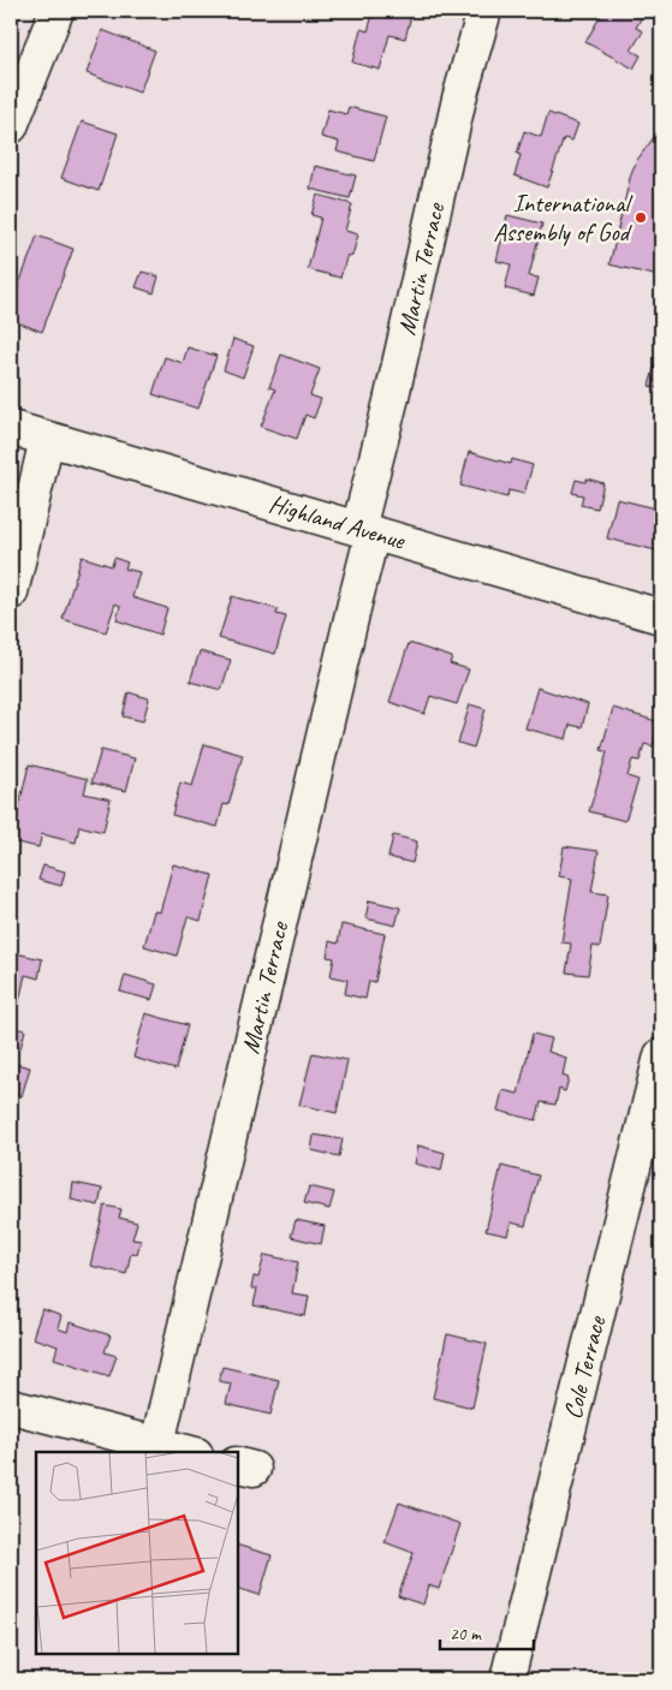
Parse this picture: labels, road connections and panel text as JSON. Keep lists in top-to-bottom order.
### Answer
{
  "streets": {
    "street": ["Martin Terrace", "Highland Avenue", "Cole Terrace"]
  },
  "crossings": [
    ["Martin Terrace", "Highland Avenue"]
  ],
  "places": ["International Assembly of God"],
  "scale_bar": "20 m"
}
